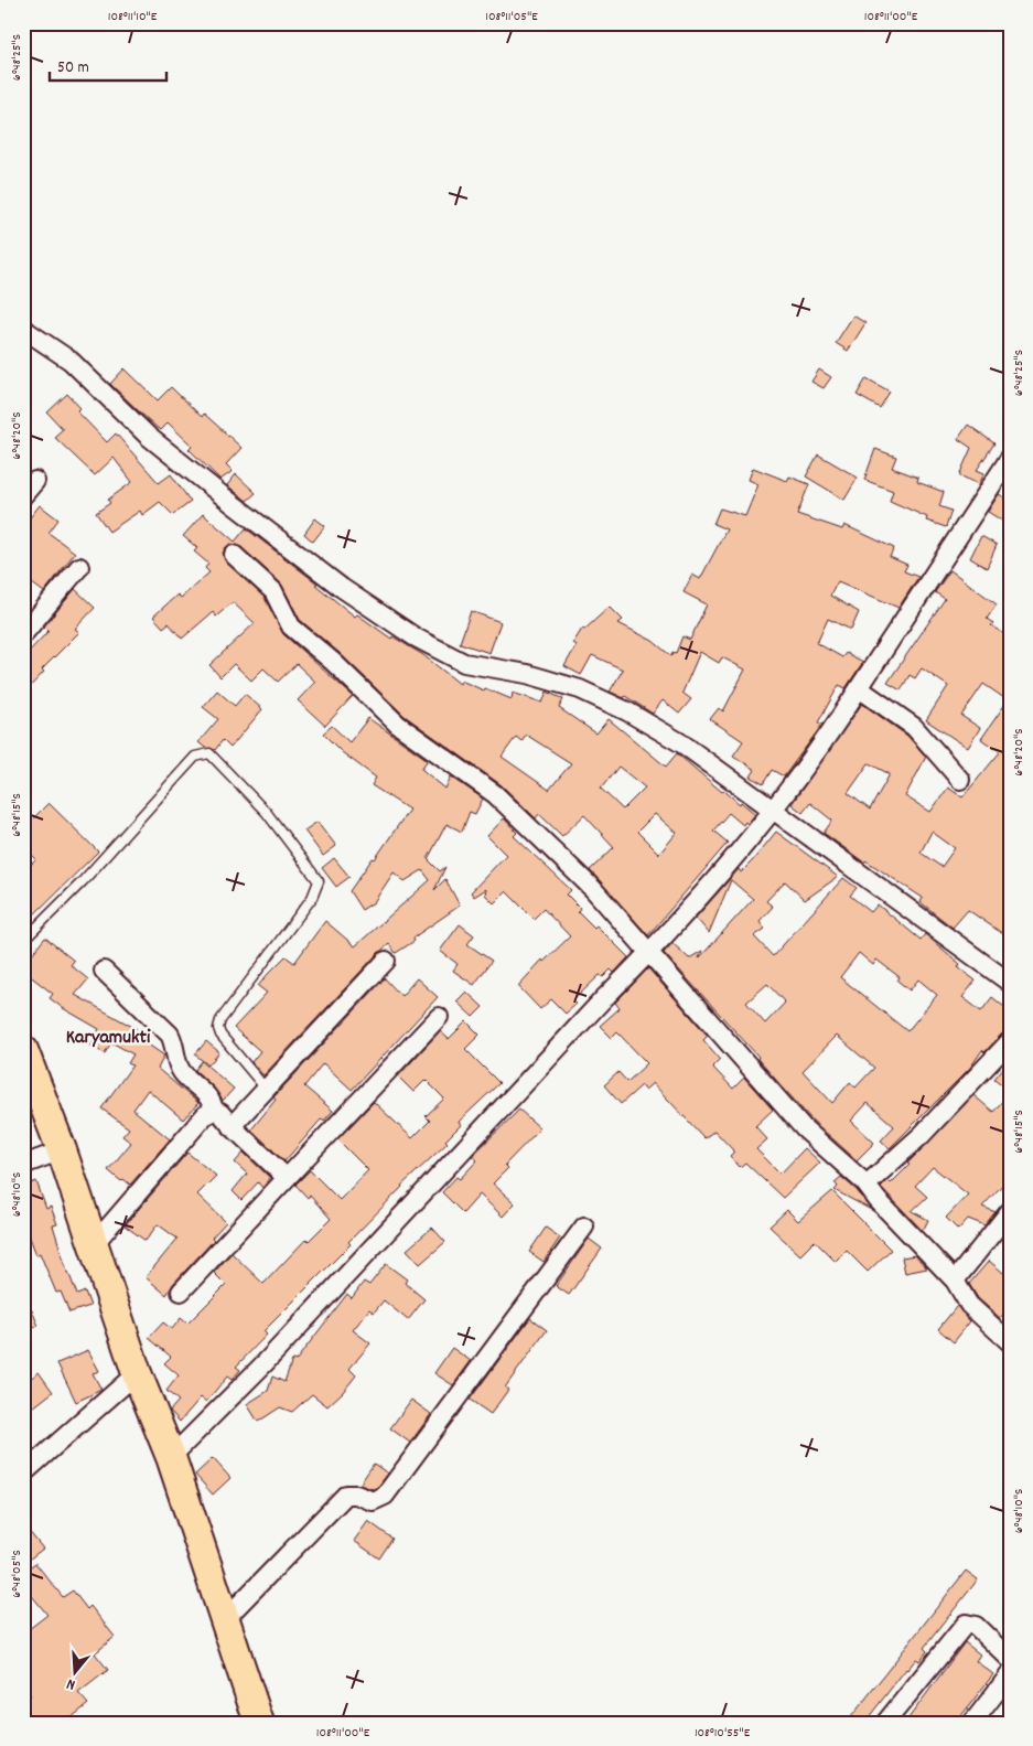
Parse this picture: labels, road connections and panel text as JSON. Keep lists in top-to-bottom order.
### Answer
{
  "districts": ["Karyamukti"],
  "scale_bar": "50 m",
  "north": "bottom",
  "coordinates": [
    "108°11'10\"E",
    "108°11'05\"E",
    "108°11'00\"E",
    "6°48'25\"S",
    "6°48'20\"S",
    "6°48'15\"S",
    "6°48'10\"S",
    "6°48'05\"S",
    "108°10'55\"E"
  ]
}
